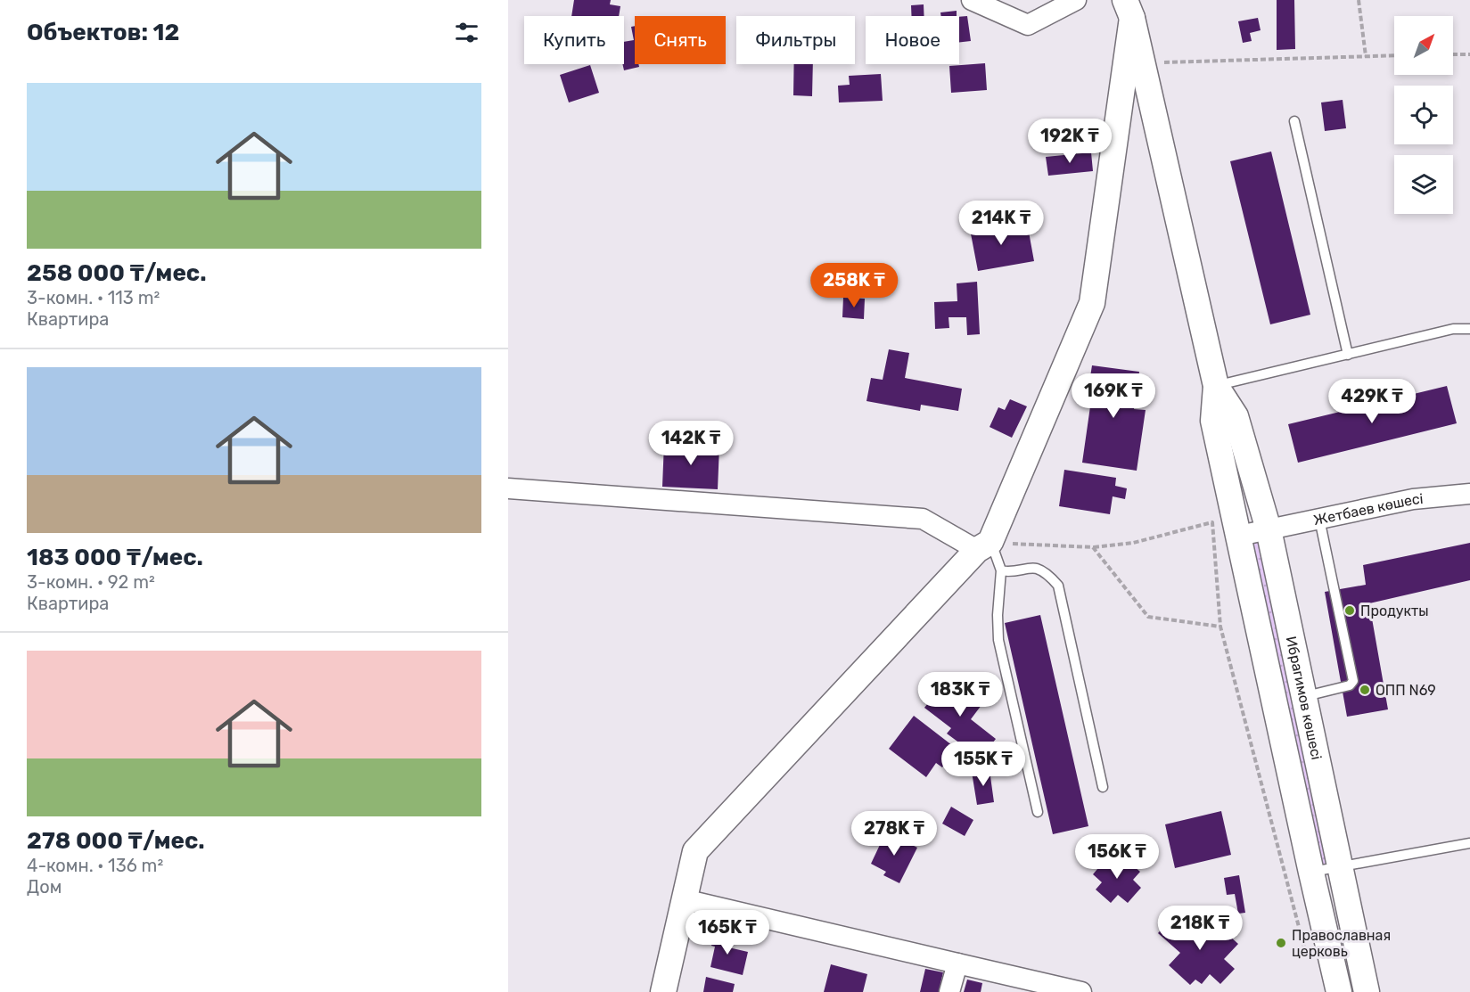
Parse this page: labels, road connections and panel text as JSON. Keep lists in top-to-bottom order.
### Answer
{
  "streets": {
    "street": ["Жетбаев көшесі", "Ибрагимов көшесі"]
  },
  "crossings": [
    ["Жетбаев көшесі", "Ибрагимов көшесі"]
  ],
  "places": ["Продукты", "ОПП N69", "Православная церковь"],
  "north": "top right",
  "page": {
    "heading": "Объектов: 12",
    "chip": [
      "Купить",
      "Снять",
      "Фильтры",
      "Новое"
    ],
    "list": [
      {
        "name": "258 000 ₸/мес.",
        "note": "3-комн. · 113 m² · Квартира"
      },
      {
        "name": "183 000 ₸/мес.",
        "note": "3-комн. · 92 m² · Квартира"
      },
      {
        "name": "278 000 ₸/мес.",
        "note": "4-комн. · 136 m² · Дом"
      }
    ],
    "price": [
      "192K ₸",
      "214K ₸",
      "258K ₸",
      "169K ₸",
      "429K ₸",
      "142K ₸",
      "183K ₸",
      "155K ₸",
      "278K ₸",
      "156K ₸",
      "218K ₸",
      "165K ₸"
    ]
  }
}
